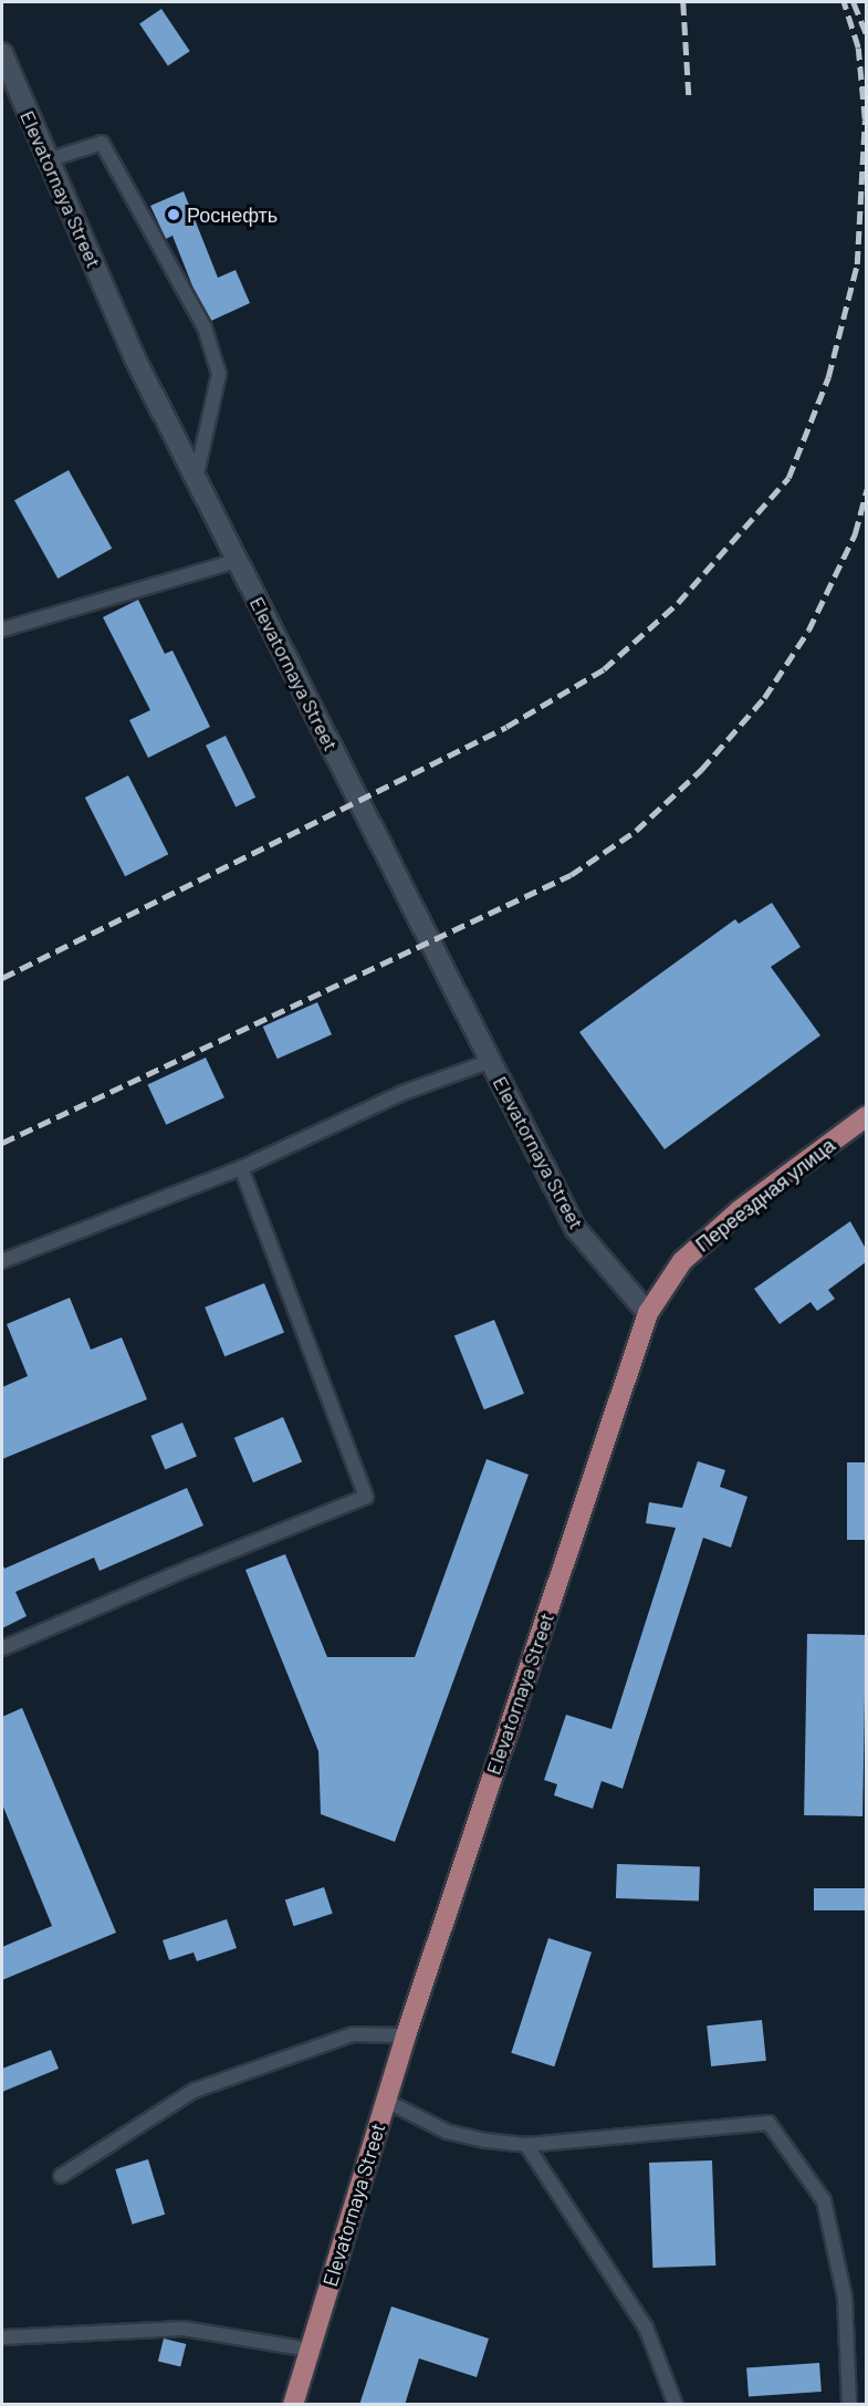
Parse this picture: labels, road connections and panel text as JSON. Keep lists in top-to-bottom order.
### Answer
{
  "streets": {
    "main road": ["Elevatornaya Street", "Переездная улица"]
  },
  "crossings": [
    ["Elevatornaya Street", "Переездная улица"]
  ],
  "places": ["Роснефть"]
}
